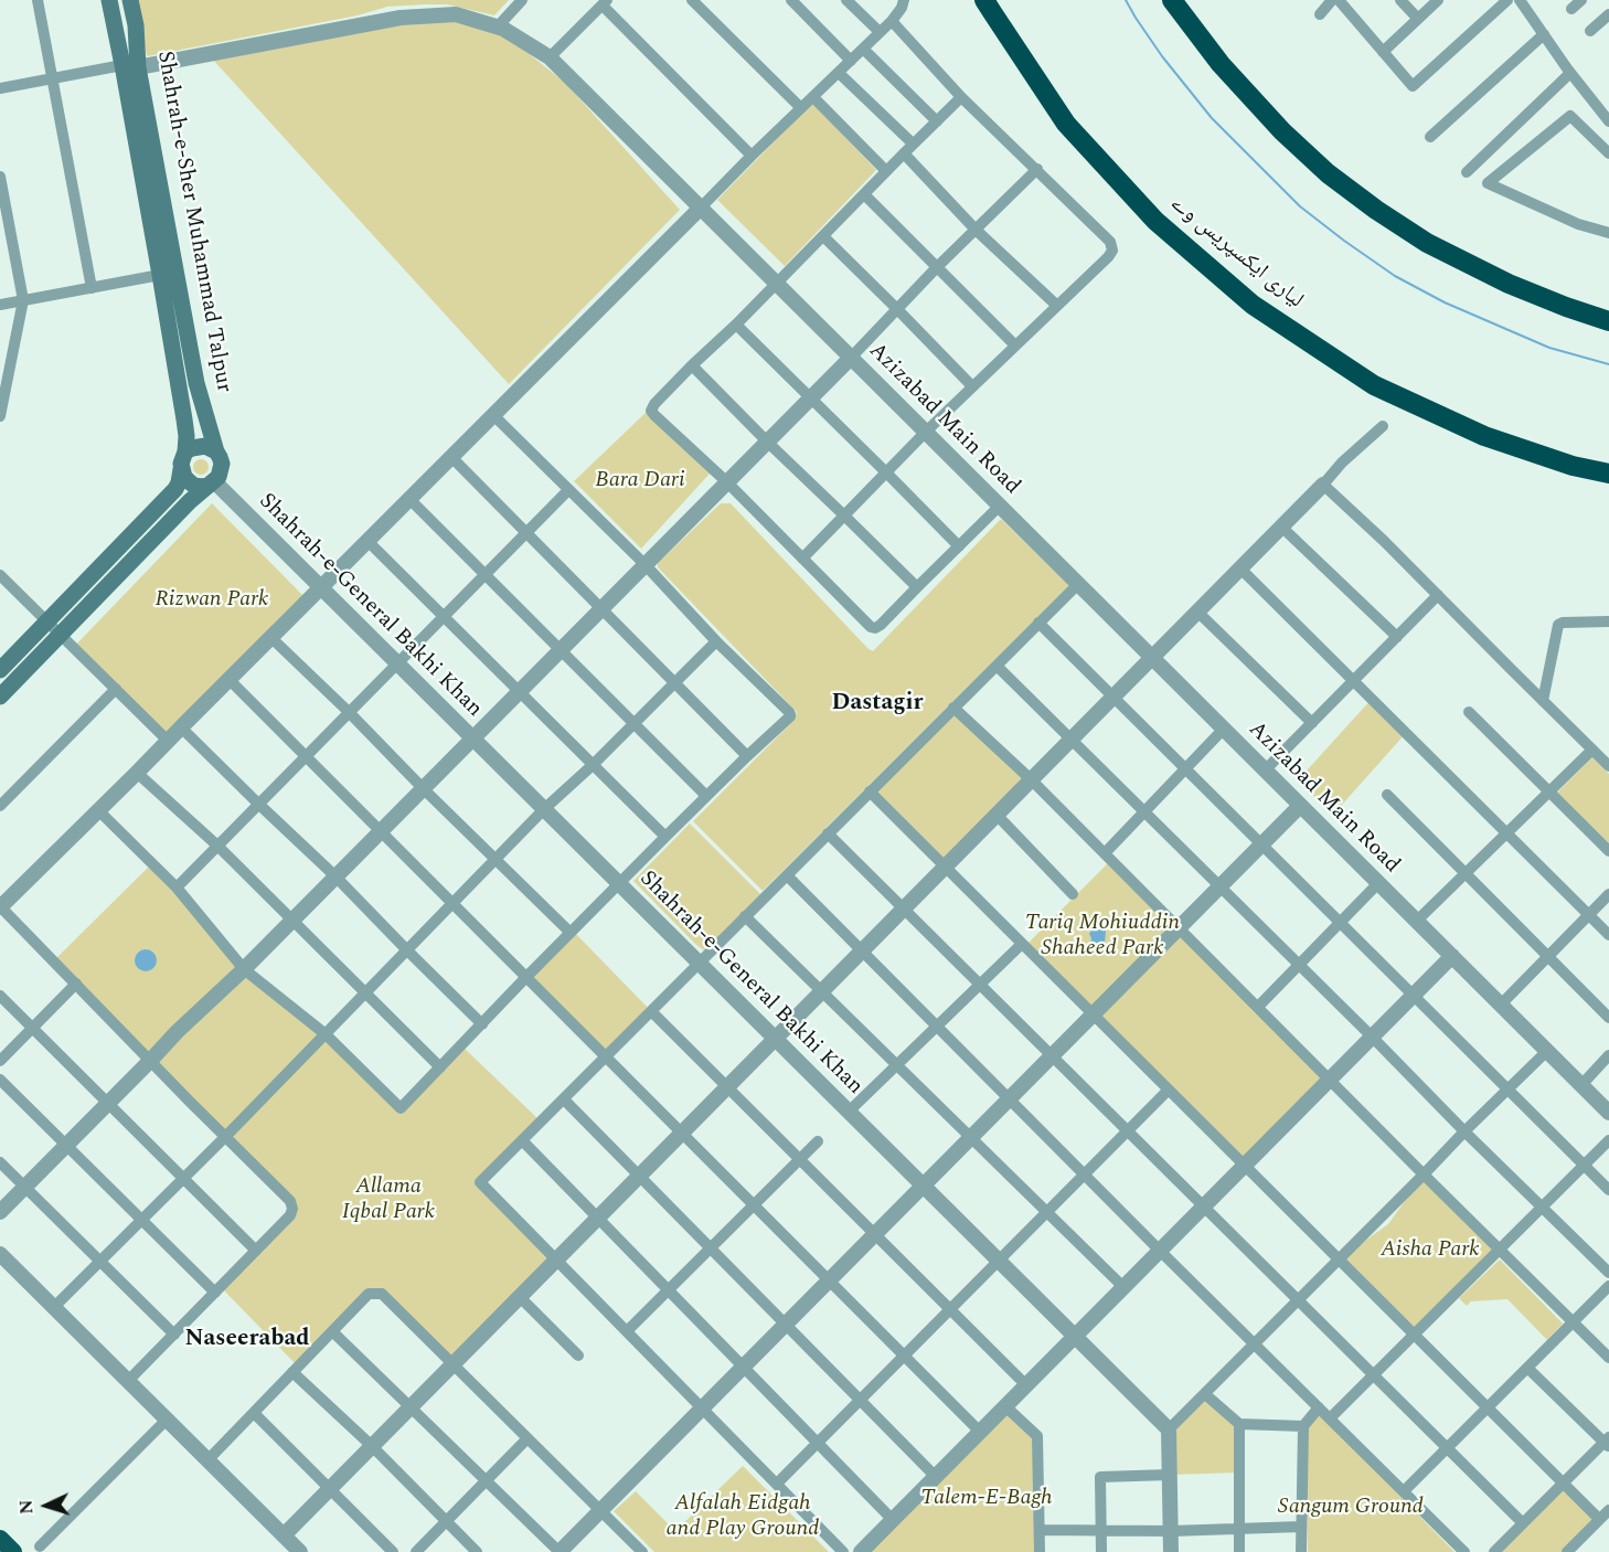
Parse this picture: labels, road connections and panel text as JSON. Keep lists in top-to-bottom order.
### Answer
{
  "streets": {
    "highway": ["لیاری ایکسپریس وے"],
    "main road": ["Shahrah-e-Sher Muhammad Talpur"],
    "street": ["Azizabad Main Road", "Shahrah-e-General Bakhi Khan"]
  },
  "crossings": [
    ["Shahrah-e-Sher Muhammad Talpur", "Azizabad Main Road"],
    ["Shahrah-e-Sher Muhammad Talpur", "Shahrah-e-General Bakhi Khan"]
  ],
  "districts": ["Dastagir", "Naseerabad"],
  "parks": [
    "Bara Dari",
    "Rizwan Park",
    "Tariq Mohiuddin Shaheed Park",
    "Allama Iqbal Park",
    "Aisha Park",
    "Talem-E-Bagh",
    "Alfalah Eidgah and Play Ground",
    "Sangum Ground"
  ],
  "north": "left"
}
